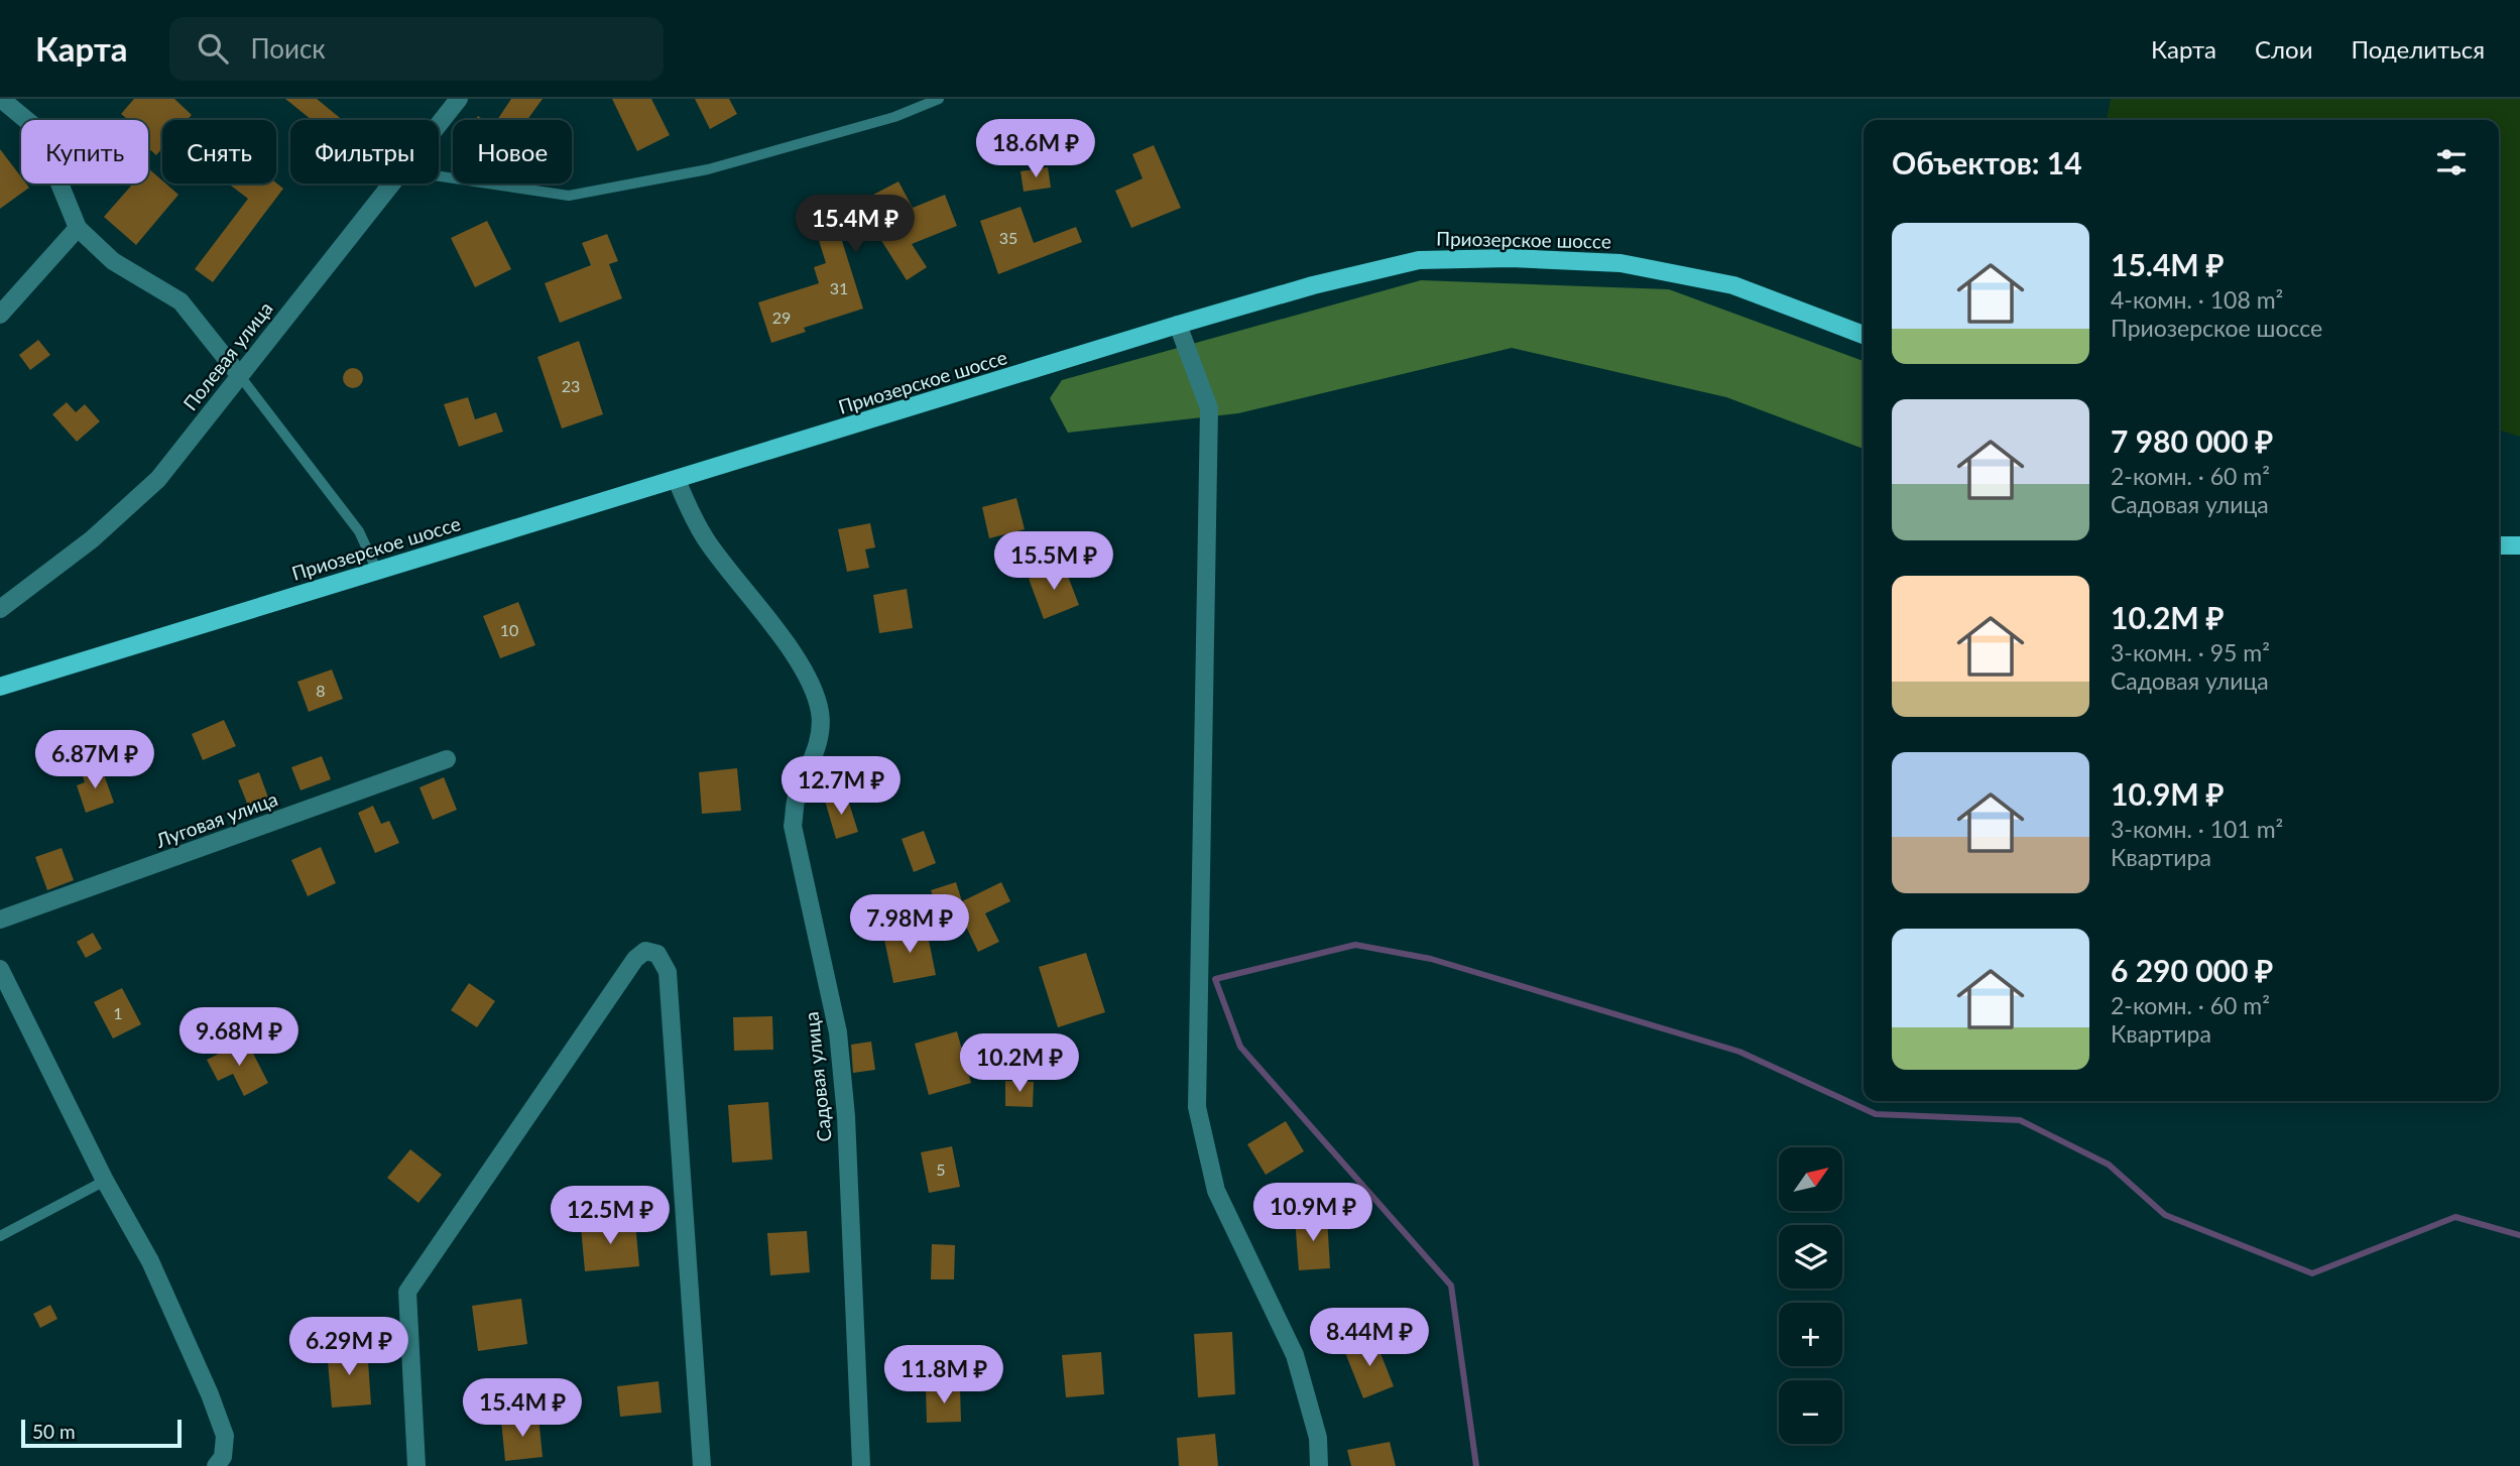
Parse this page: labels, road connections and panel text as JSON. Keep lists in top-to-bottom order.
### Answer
{
  "streets": {
    "main road": ["Приозерское шоссе"],
    "street": ["Полевая улица", "Луговая улица", "Садовая улица"]
  },
  "crossings": [
    ["Приозерское шоссе", "Садовая улица"]
  ],
  "house_numbers": [
    "35",
    "31",
    "29",
    "23",
    "10",
    "8",
    "1",
    "5"
  ],
  "scale_bar": "50 m",
  "north": "top right",
  "page": {
    "header": "Карта",
    "search": "Поиск",
    "nav": ["Карта", "Слои", "Поделиться"],
    "price": [
      "18.6M ₽",
      "15.4M ₽",
      "15.5M ₽",
      "6.87M ₽",
      "12.7M ₽",
      "7.98M ₽",
      "9.68M ₽",
      "10.2M ₽",
      "10.9M ₽",
      "12.5M ₽",
      "8.44M ₽",
      "6.29M ₽",
      "11.8M ₽",
      "15.4M ₽"
    ],
    "chip": [
      "Купить",
      "Снять",
      "Фильтры",
      "Новое"
    ],
    "heading": "Объектов: 14",
    "list": [
      {
        "name": "15.4M ₽",
        "note": "4-комн. · 108 m² · Приозерское шоссе"
      },
      {
        "name": "7 980 000 ₽",
        "note": "2-комн. · 60 m² · Садовая улица"
      },
      {
        "name": "10.2M ₽",
        "note": "3-комн. · 95 m² · Садовая улица"
      },
      {
        "name": "10.9M ₽",
        "note": "3-комн. · 101 m² · Квартира"
      },
      {
        "name": "6 290 000 ₽",
        "note": "2-комн. · 60 m² · Квартира"
      }
    ],
    "map_buttons": ["+", "−"],
    "scale": "50 m"
  }
}
